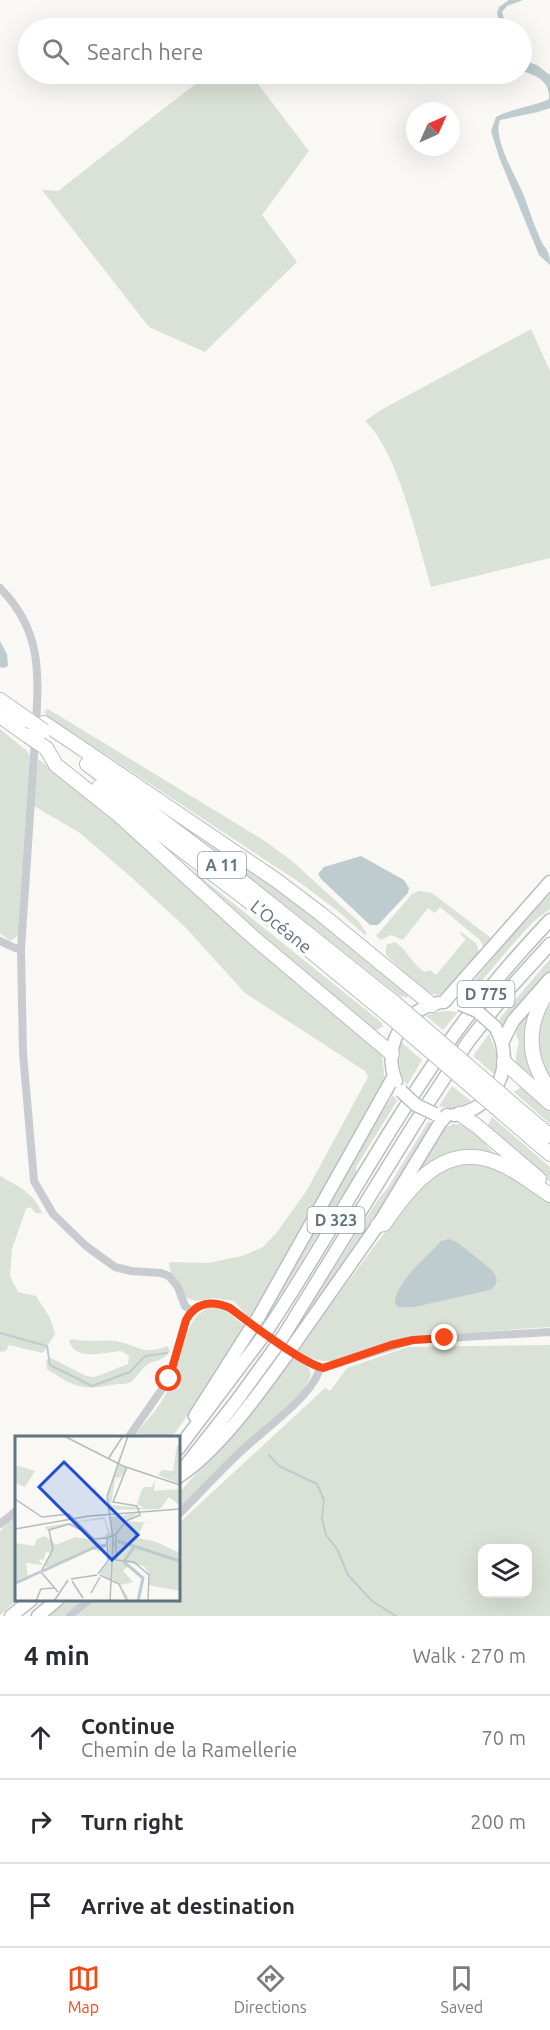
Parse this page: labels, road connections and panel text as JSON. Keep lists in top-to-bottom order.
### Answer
{
  "streets": {
    "highway": [
      "A 11",
      "L’Océane",
      "D 775",
      "D 323"
    ]
  },
  "crossings": [
    ["D 775", "D 323"]
  ],
  "north": "top right",
  "page": {
    "search": "Search here",
    "heading": ["4 min", "Walk · 270 m"],
    "list": [
      ["Continue", "Chemin de la Ramellerie", "70 m"],
      ["Turn right", "200 m"],
      "Arrive at destination"
    ],
    "nav": ["Map", "Directions", "Saved"]
  }
}
